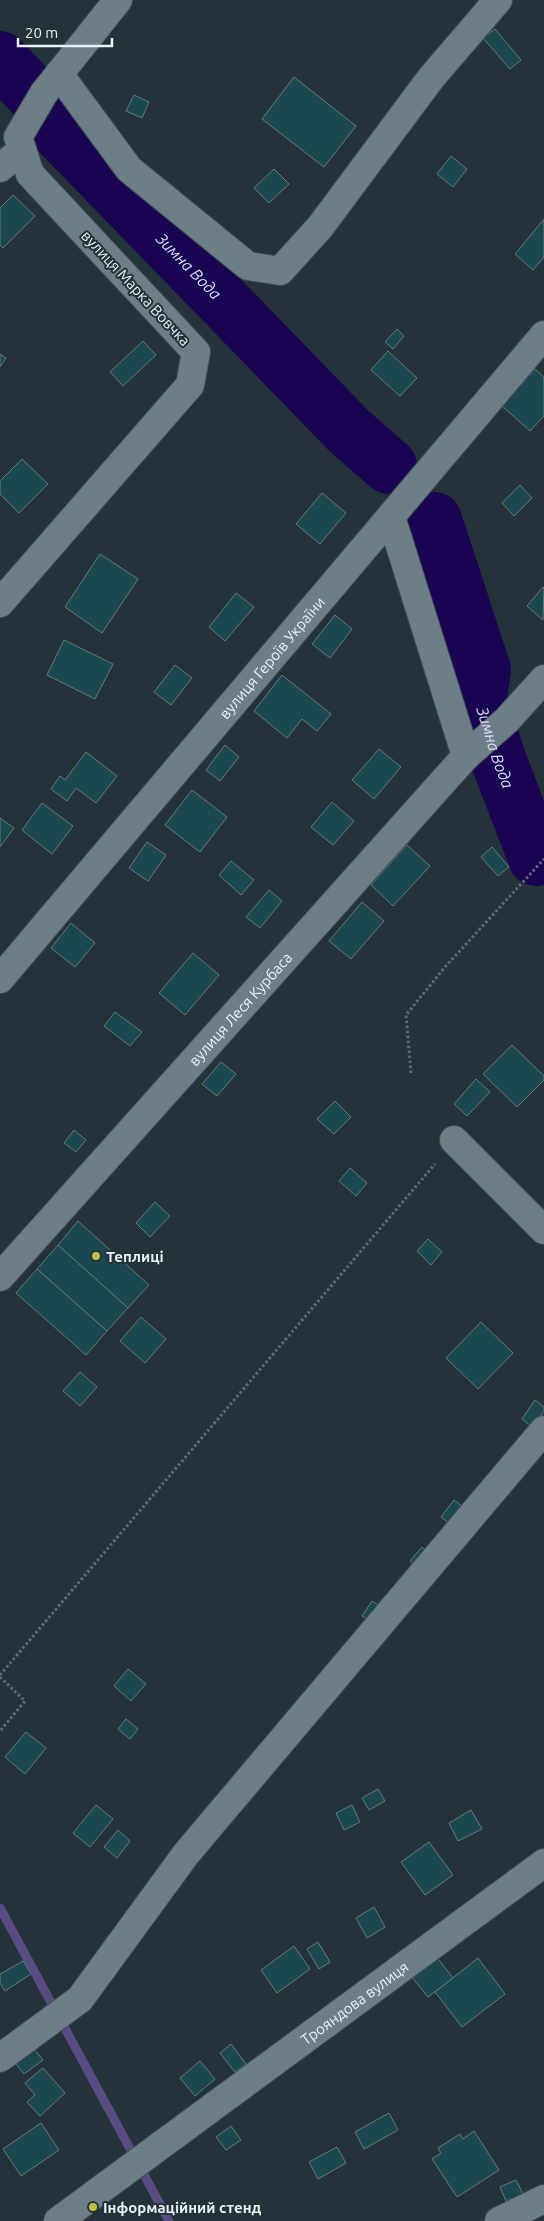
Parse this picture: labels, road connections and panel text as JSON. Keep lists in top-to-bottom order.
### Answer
{
  "streets": {
    "street": [
      "вулиця Марка Вовчка",
      "вулиця Героїв України",
      "вулиця Леся Курбаса",
      "Трояндова вулиця"
    ]
  },
  "water": ["Зимна Вода"],
  "places": ["Теплиці", "Інформаційний стенд"],
  "scale_bar": "20 m"
}
